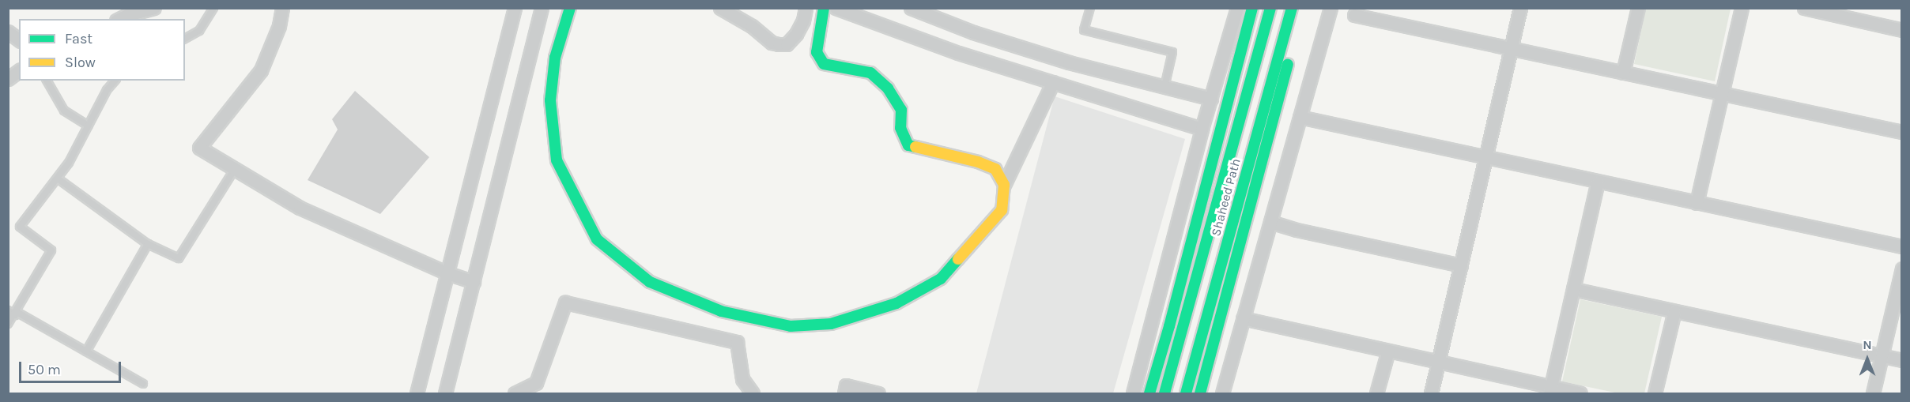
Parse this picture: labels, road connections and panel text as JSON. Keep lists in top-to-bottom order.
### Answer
{
  "streets": {
    "main road": ["Shaheed Path"]
  },
  "legend": ["Fast", "Slow"],
  "scale_bar": "50 m",
  "north": "top"
}
